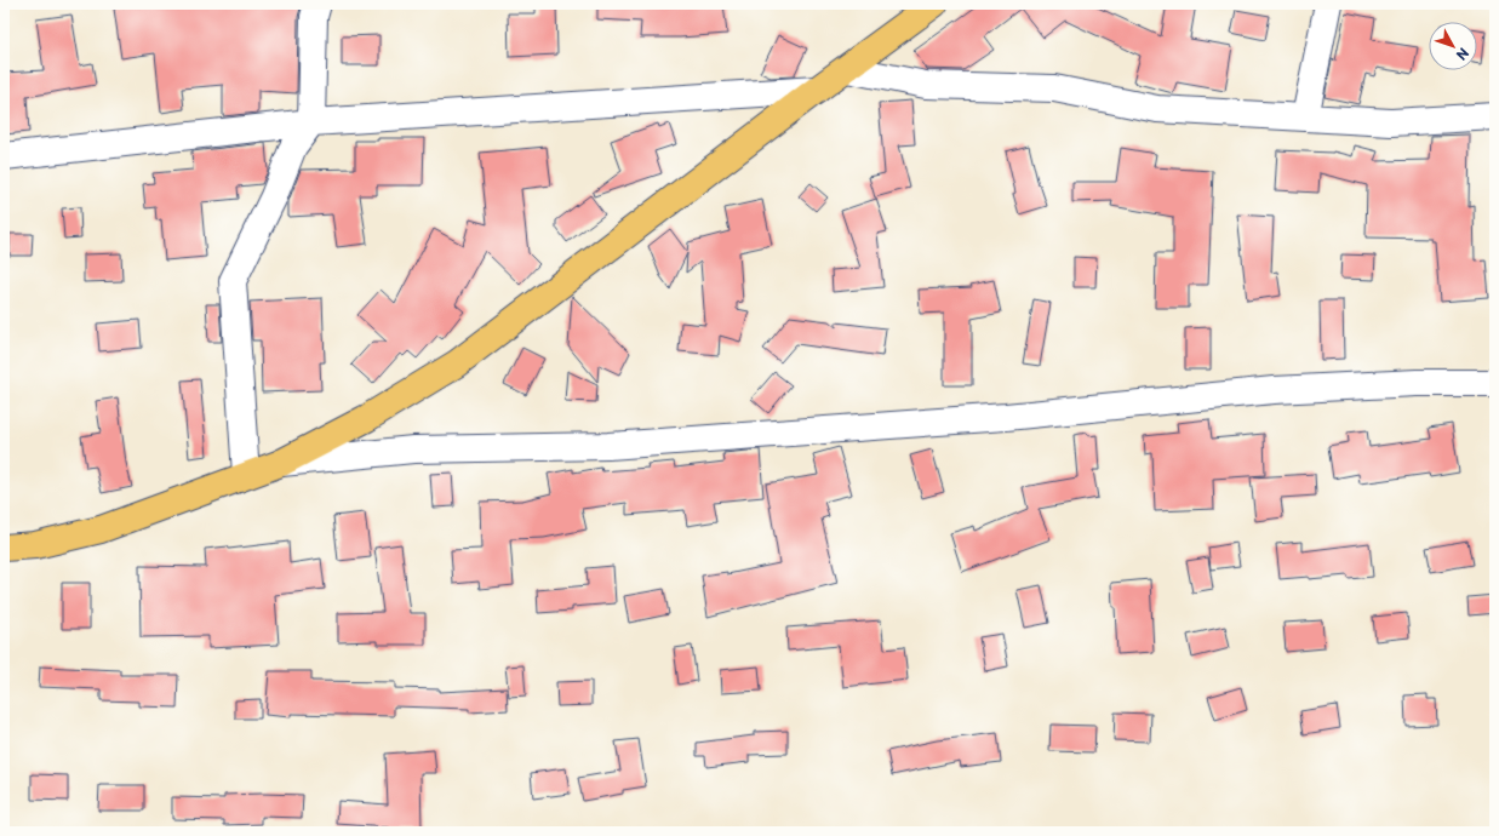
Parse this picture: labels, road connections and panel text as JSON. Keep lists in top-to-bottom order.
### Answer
{
  "north": "bottom right"
}
